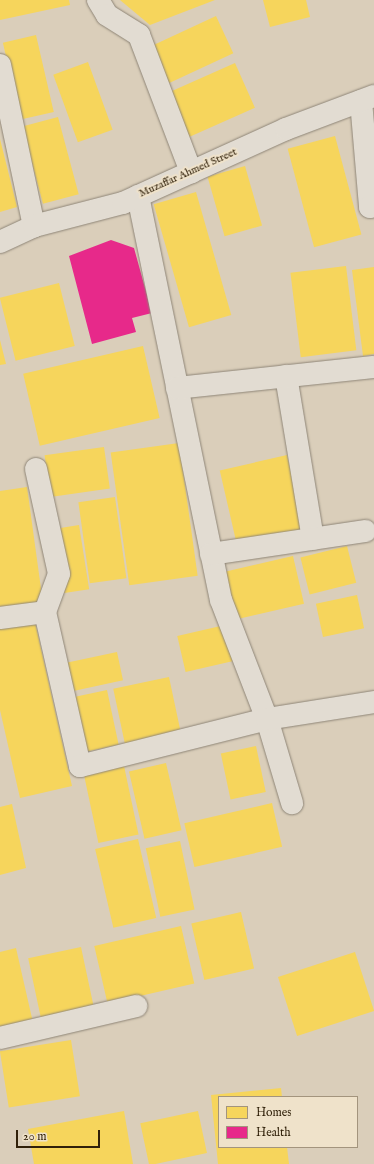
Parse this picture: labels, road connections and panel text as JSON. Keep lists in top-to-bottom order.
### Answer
{
  "streets": {
    "street": ["Muzaffar Ahmed Street"]
  },
  "legend": ["Homes", "Health"],
  "scale_bar": "20 m"
}
